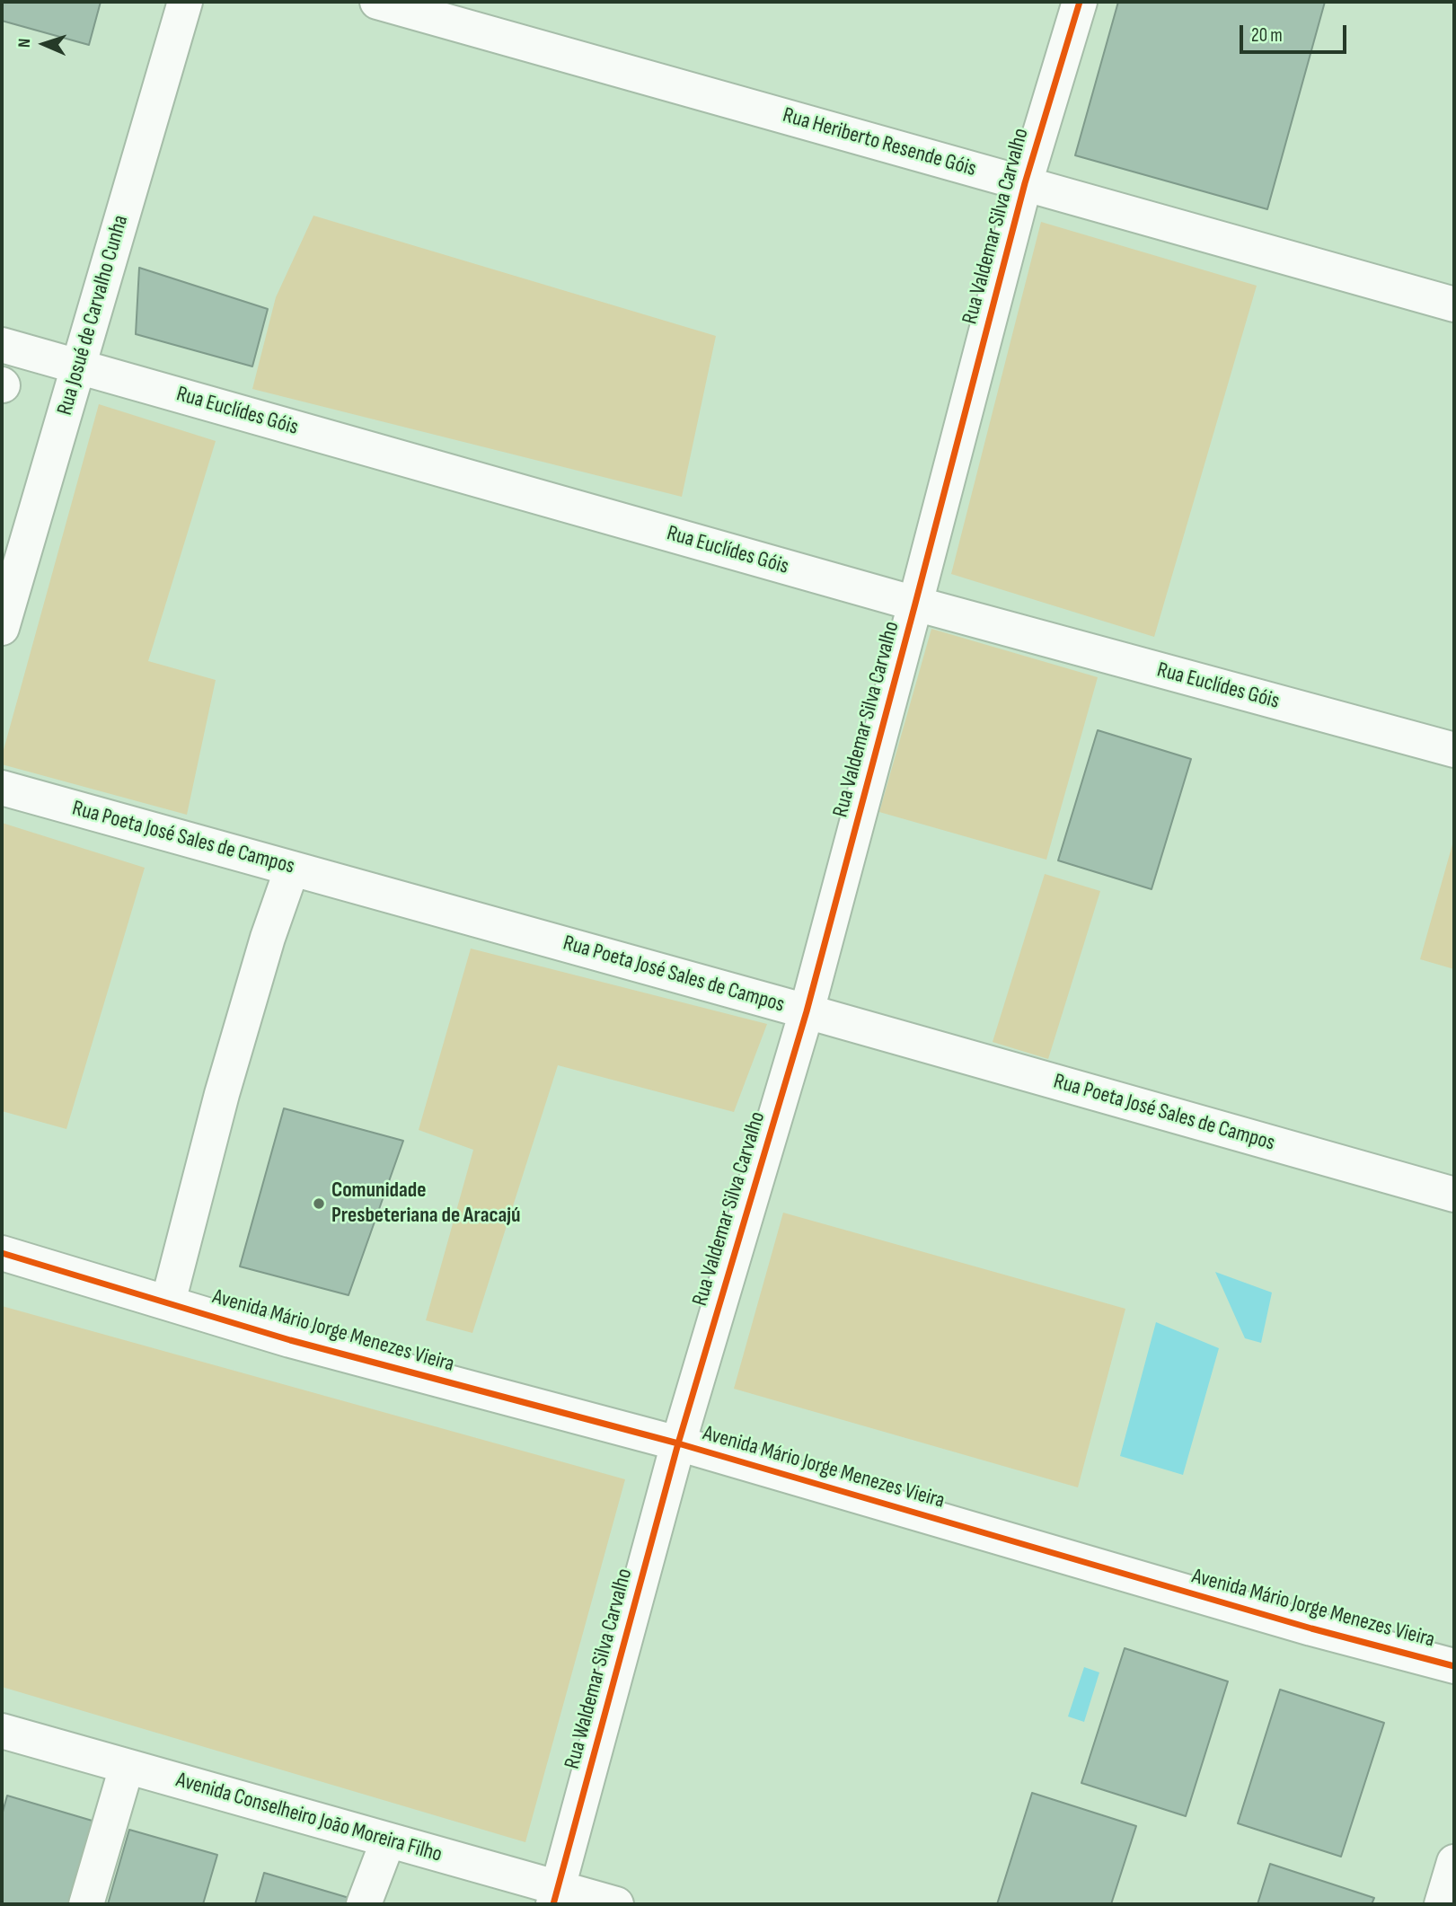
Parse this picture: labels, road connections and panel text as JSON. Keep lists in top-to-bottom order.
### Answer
{
  "streets": {
    "street": [
      "Rua Heriberto Resende Góis",
      "Rua Valdemar Silva Carvalho",
      "Rua Josué de Carvalho Cunha",
      "Rua Euclídes Góis",
      "Rua Poeta José Sales de Campos",
      "Avenida Mário Jorge Menezes Vieira",
      "Rua Waldemar Silva Carvalho",
      "Avenida Conselheiro João Moreira Filho"
    ]
  },
  "crossings": [
    ["Rua Heriberto Resende Góis", "Rua Valdemar Silva Carvalho"],
    ["Rua Valdemar Silva Carvalho", "Rua Euclídes Góis"],
    ["Rua Valdemar Silva Carvalho", "Rua Poeta José Sales de Campos"],
    ["Rua Valdemar Silva Carvalho", "Avenida Mário Jorge Menezes Vieira"],
    ["Rua Valdemar Silva Carvalho", "Rua Waldemar Silva Carvalho"],
    ["Rua Josué de Carvalho Cunha", "Rua Euclídes Góis"],
    ["Avenida Mário Jorge Menezes Vieira", "Rua Waldemar Silva Carvalho"],
    ["Rua Waldemar Silva Carvalho", "Avenida Conselheiro João Moreira Filho"]
  ],
  "places": ["Comunidade Presbeteriana de Aracajú"],
  "scale_bar": "20 m",
  "north": "left"
}
